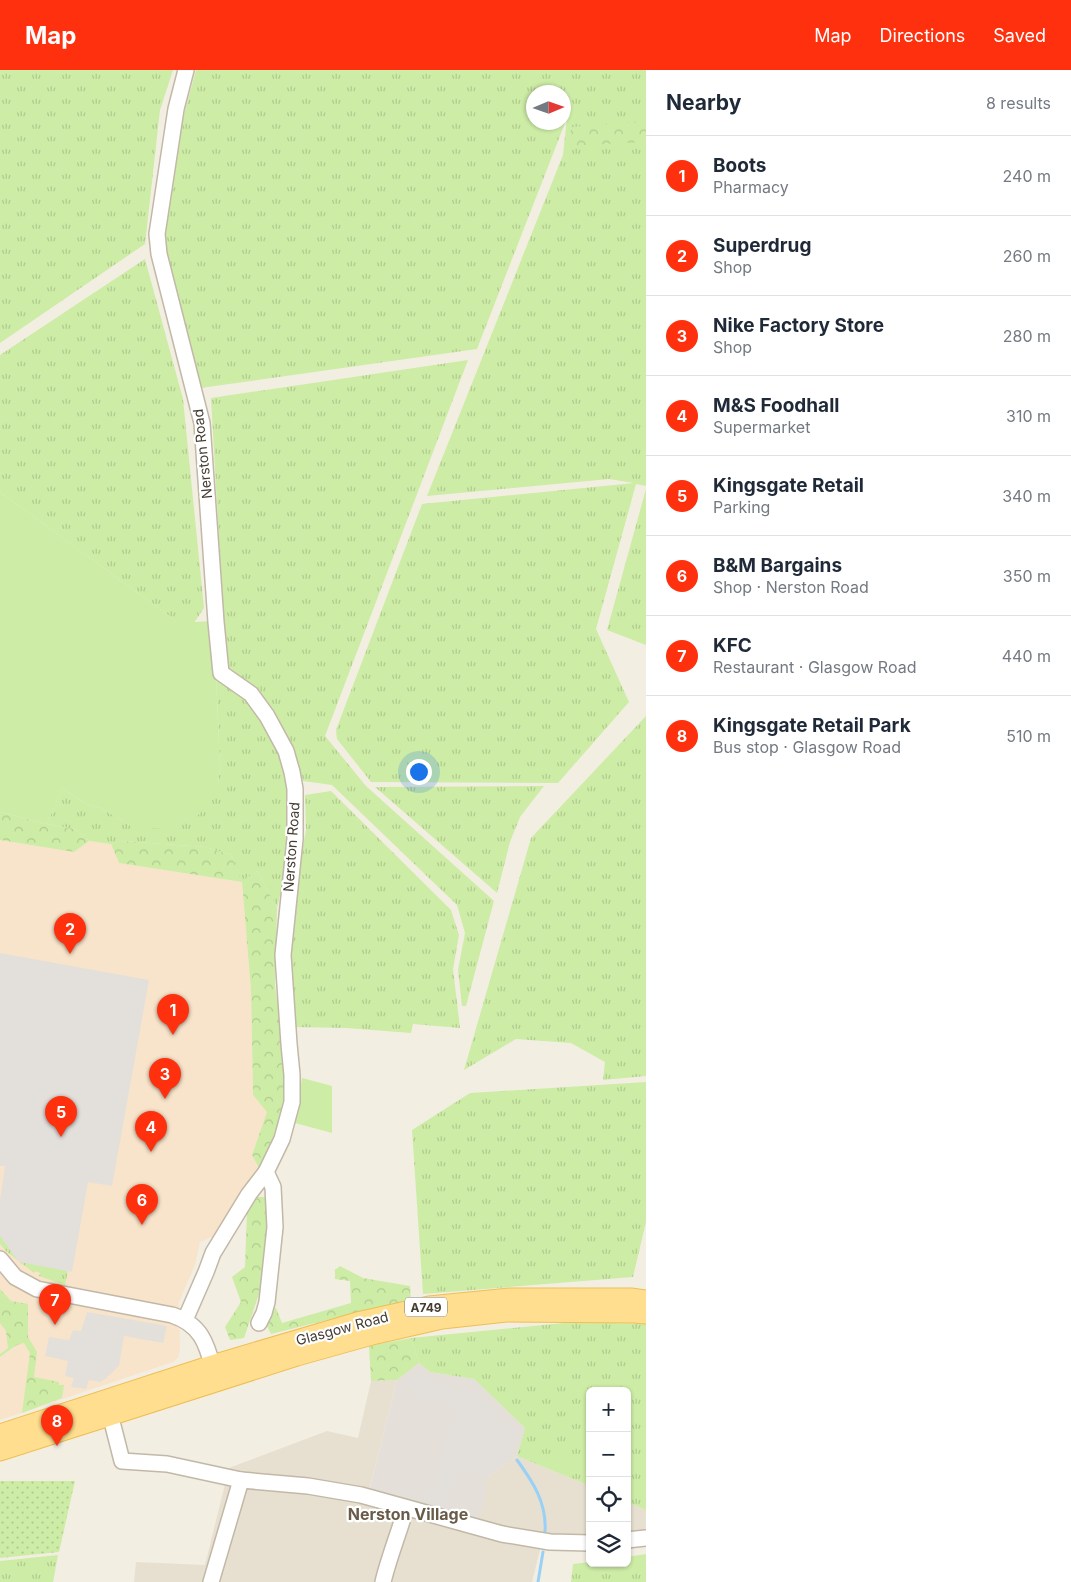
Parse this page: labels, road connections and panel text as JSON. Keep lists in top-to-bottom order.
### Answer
{
  "streets": {
    "main road": ["A749", "Glasgow Road"],
    "street": ["Nerston Road"]
  },
  "districts": ["Nerston Village"],
  "north": "right",
  "page": {
    "header": "Map",
    "nav": ["Map", "Directions", "Saved"],
    "heading": ["Nearby", "8 results"],
    "list": [
      {
        "mark": "1",
        "name": "Boots",
        "note": "Pharmacy",
        "value": "240 m"
      },
      {
        "mark": "2",
        "name": "Superdrug",
        "note": "Shop",
        "value": "260 m"
      },
      {
        "mark": "3",
        "name": "Nike Factory Store",
        "note": "Shop",
        "value": "280 m"
      },
      {
        "mark": "4",
        "name": "M&S Foodhall",
        "note": "Supermarket",
        "value": "310 m"
      },
      {
        "mark": "5",
        "name": "Kingsgate Retail",
        "note": "Parking",
        "value": "340 m"
      },
      {
        "mark": "6",
        "name": "B&M Bargains",
        "note": "Shop · Nerston Road",
        "value": "350 m"
      },
      {
        "mark": "7",
        "name": "KFC",
        "note": "Restaurant · Glasgow Road",
        "value": "440 m"
      },
      {
        "mark": "8",
        "name": "Kingsgate Retail Park",
        "note": "Bus stop · Glasgow Road",
        "value": "510 m"
      }
    ],
    "pins": [
      "2",
      "1",
      "3",
      "5",
      "4",
      "6",
      "7",
      "8"
    ],
    "map_buttons": ["+", "−"]
  }
}
